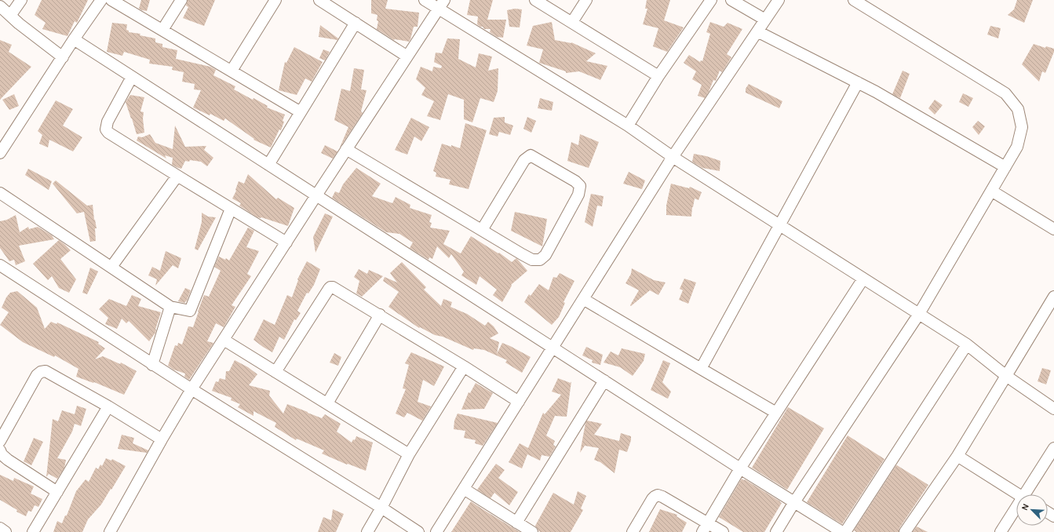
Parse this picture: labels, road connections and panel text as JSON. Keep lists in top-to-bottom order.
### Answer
{
  "north": "top left"
}
